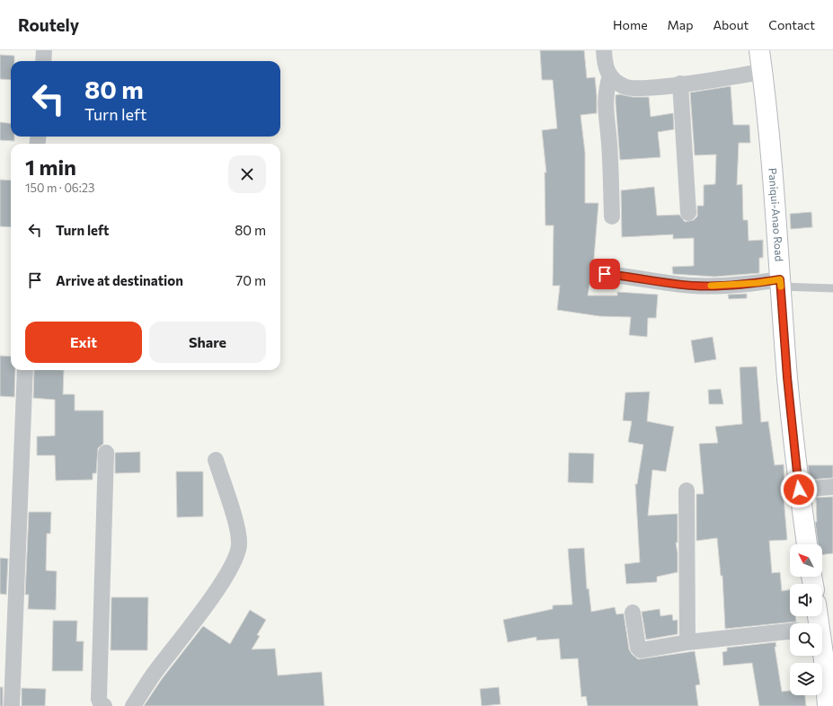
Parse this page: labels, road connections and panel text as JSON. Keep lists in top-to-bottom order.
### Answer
{
  "streets": {
    "main road": ["Paniqui-Anao Road"]
  },
  "north": "top left",
  "page": {
    "header": "Routely",
    "nav": [
      "Home",
      "Map",
      "About",
      "Contact"
    ],
    "turn": ["80 m", "Turn left"],
    "heading": ["1 min", "150 m · 06:23"],
    "list": [
      {
        "name": "Turn left",
        "value": "80 m"
      },
      {
        "name": "Arrive at destination",
        "value": "70 m"
      }
    ],
    "buttons": ["Exit", "Share"]
  }
}
